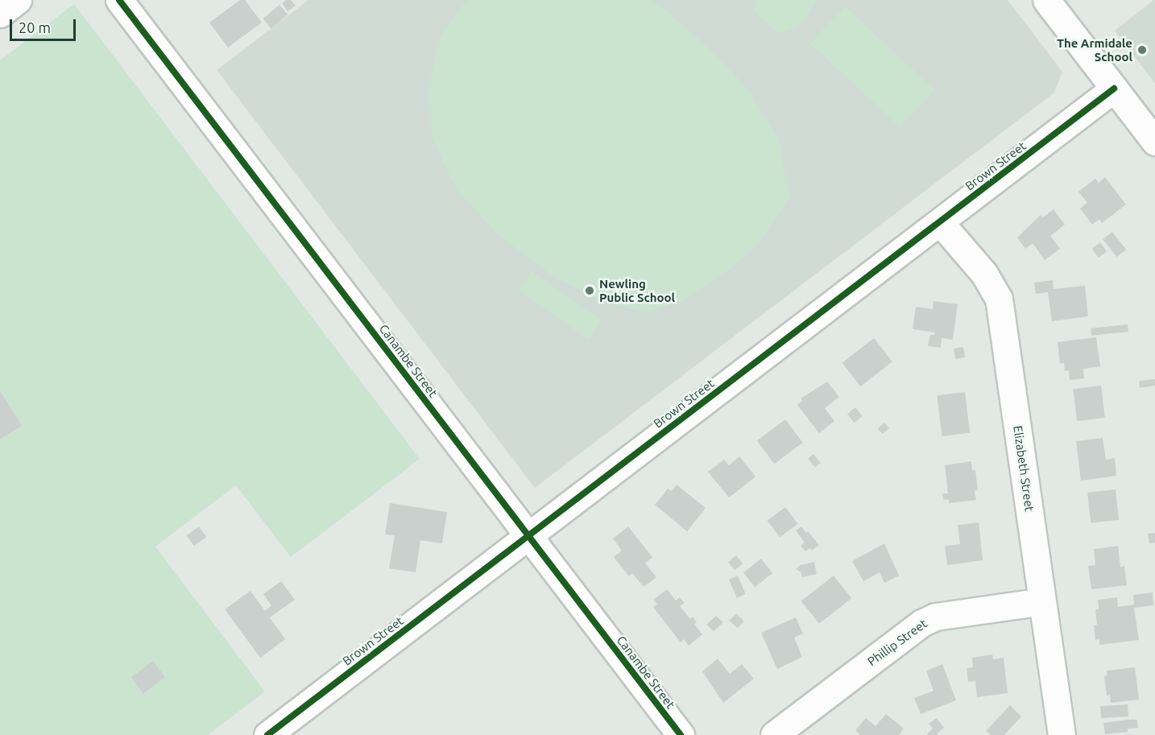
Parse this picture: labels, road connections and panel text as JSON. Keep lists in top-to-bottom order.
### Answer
{
  "streets": {
    "street": [
      "Brown Street",
      "Canambe Street",
      "Elizabeth Street",
      "Phillip Street"
    ]
  },
  "crossings": [
    ["Brown Street", "Canambe Street"],
    ["Brown Street", "Elizabeth Street"],
    ["Elizabeth Street", "Phillip Street"]
  ],
  "places": ["The Armidale School", "Newling Public School"],
  "scale_bar": "20 m"
}
